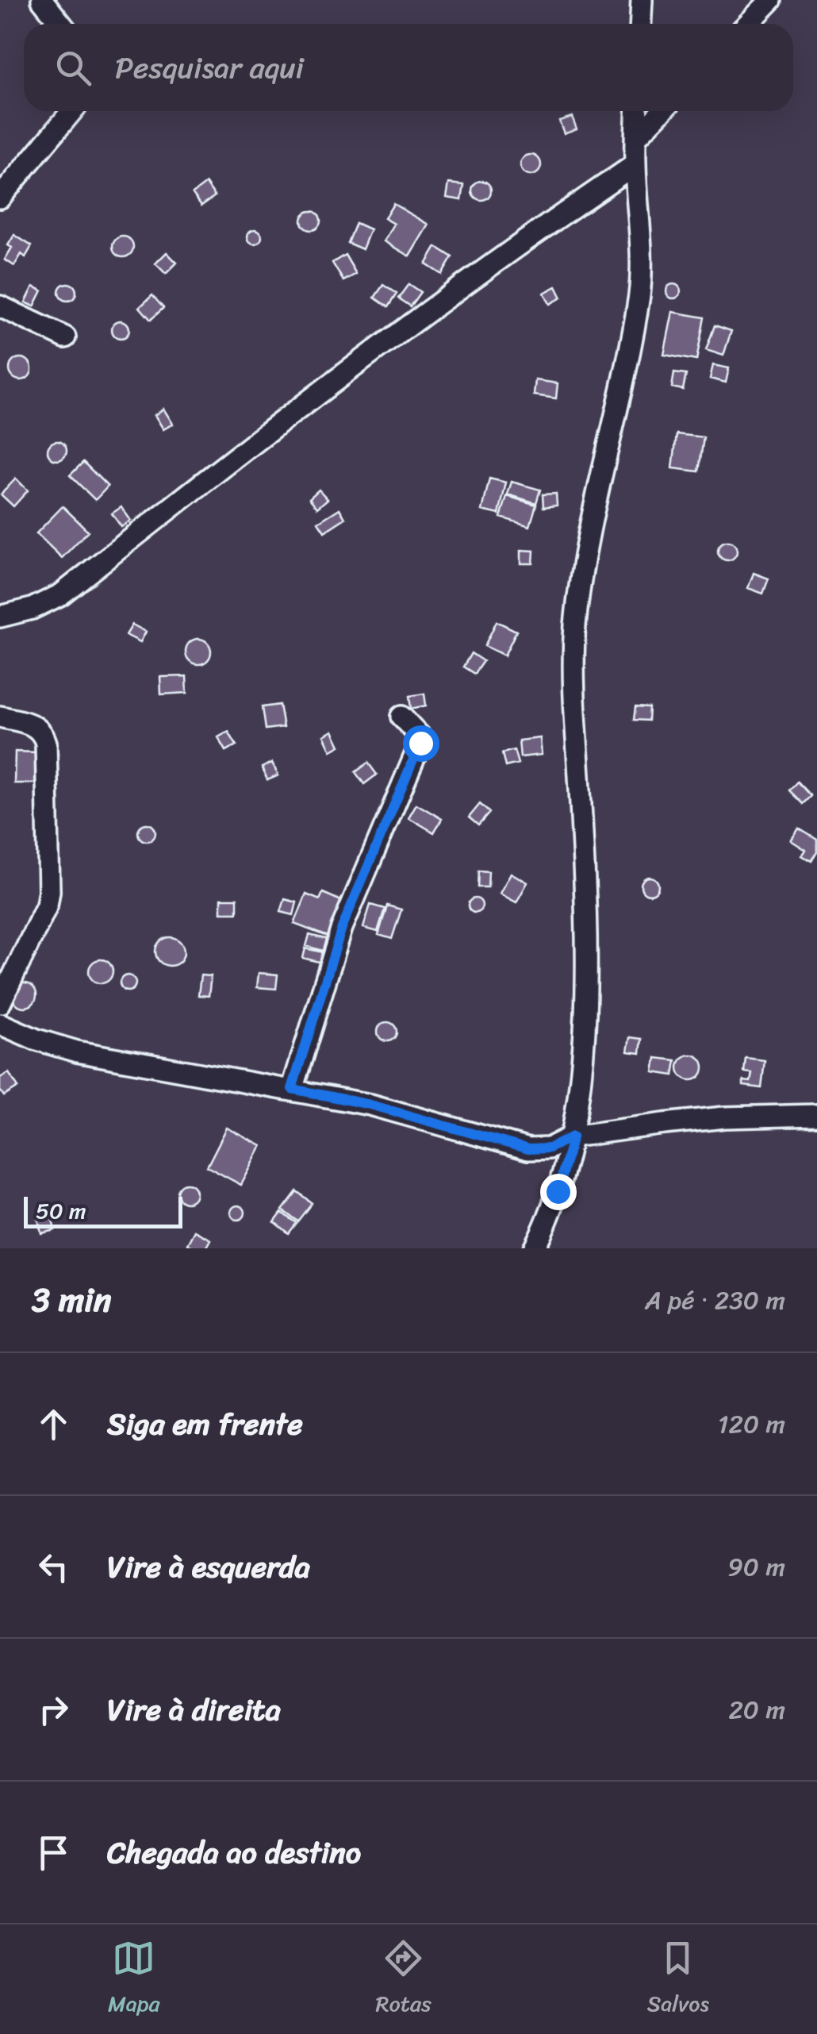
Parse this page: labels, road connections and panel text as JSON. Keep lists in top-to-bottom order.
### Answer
{
  "scale_bar": "50 m",
  "page": {
    "search": "Pesquisar aqui",
    "scale": "50 m",
    "heading": ["3 min", "A pé · 230 m"],
    "list": [
      ["Siga em frente", "120 m"],
      ["Vire à esquerda", "90 m"],
      ["Vire à direita", "20 m"],
      "Chegada ao destino"
    ],
    "nav": ["Mapa", "Rotas", "Salvos"]
  }
}
